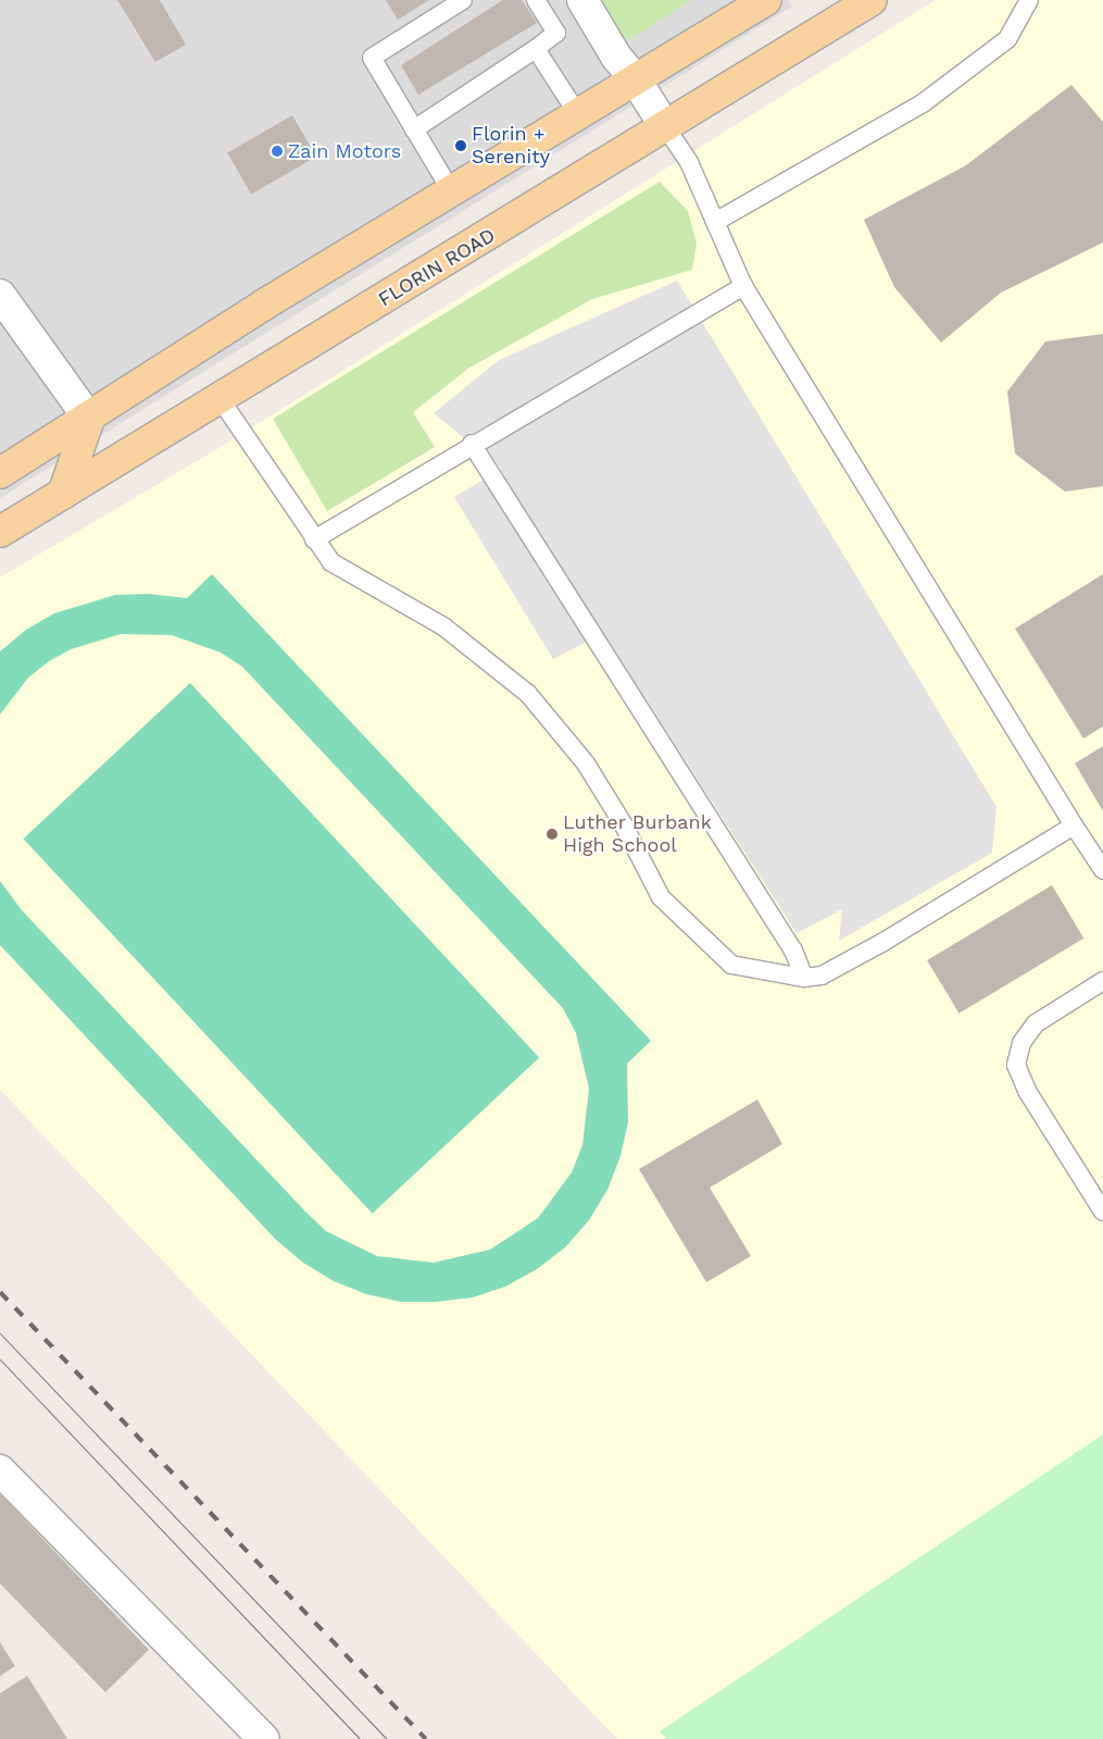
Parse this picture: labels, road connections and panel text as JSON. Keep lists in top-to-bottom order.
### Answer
{
  "streets": {
    "main road": ["FLORIN ROAD"]
  },
  "places": ["Florin + Serenity", "Zain Motors", "Luther Burbank High School"]
}
